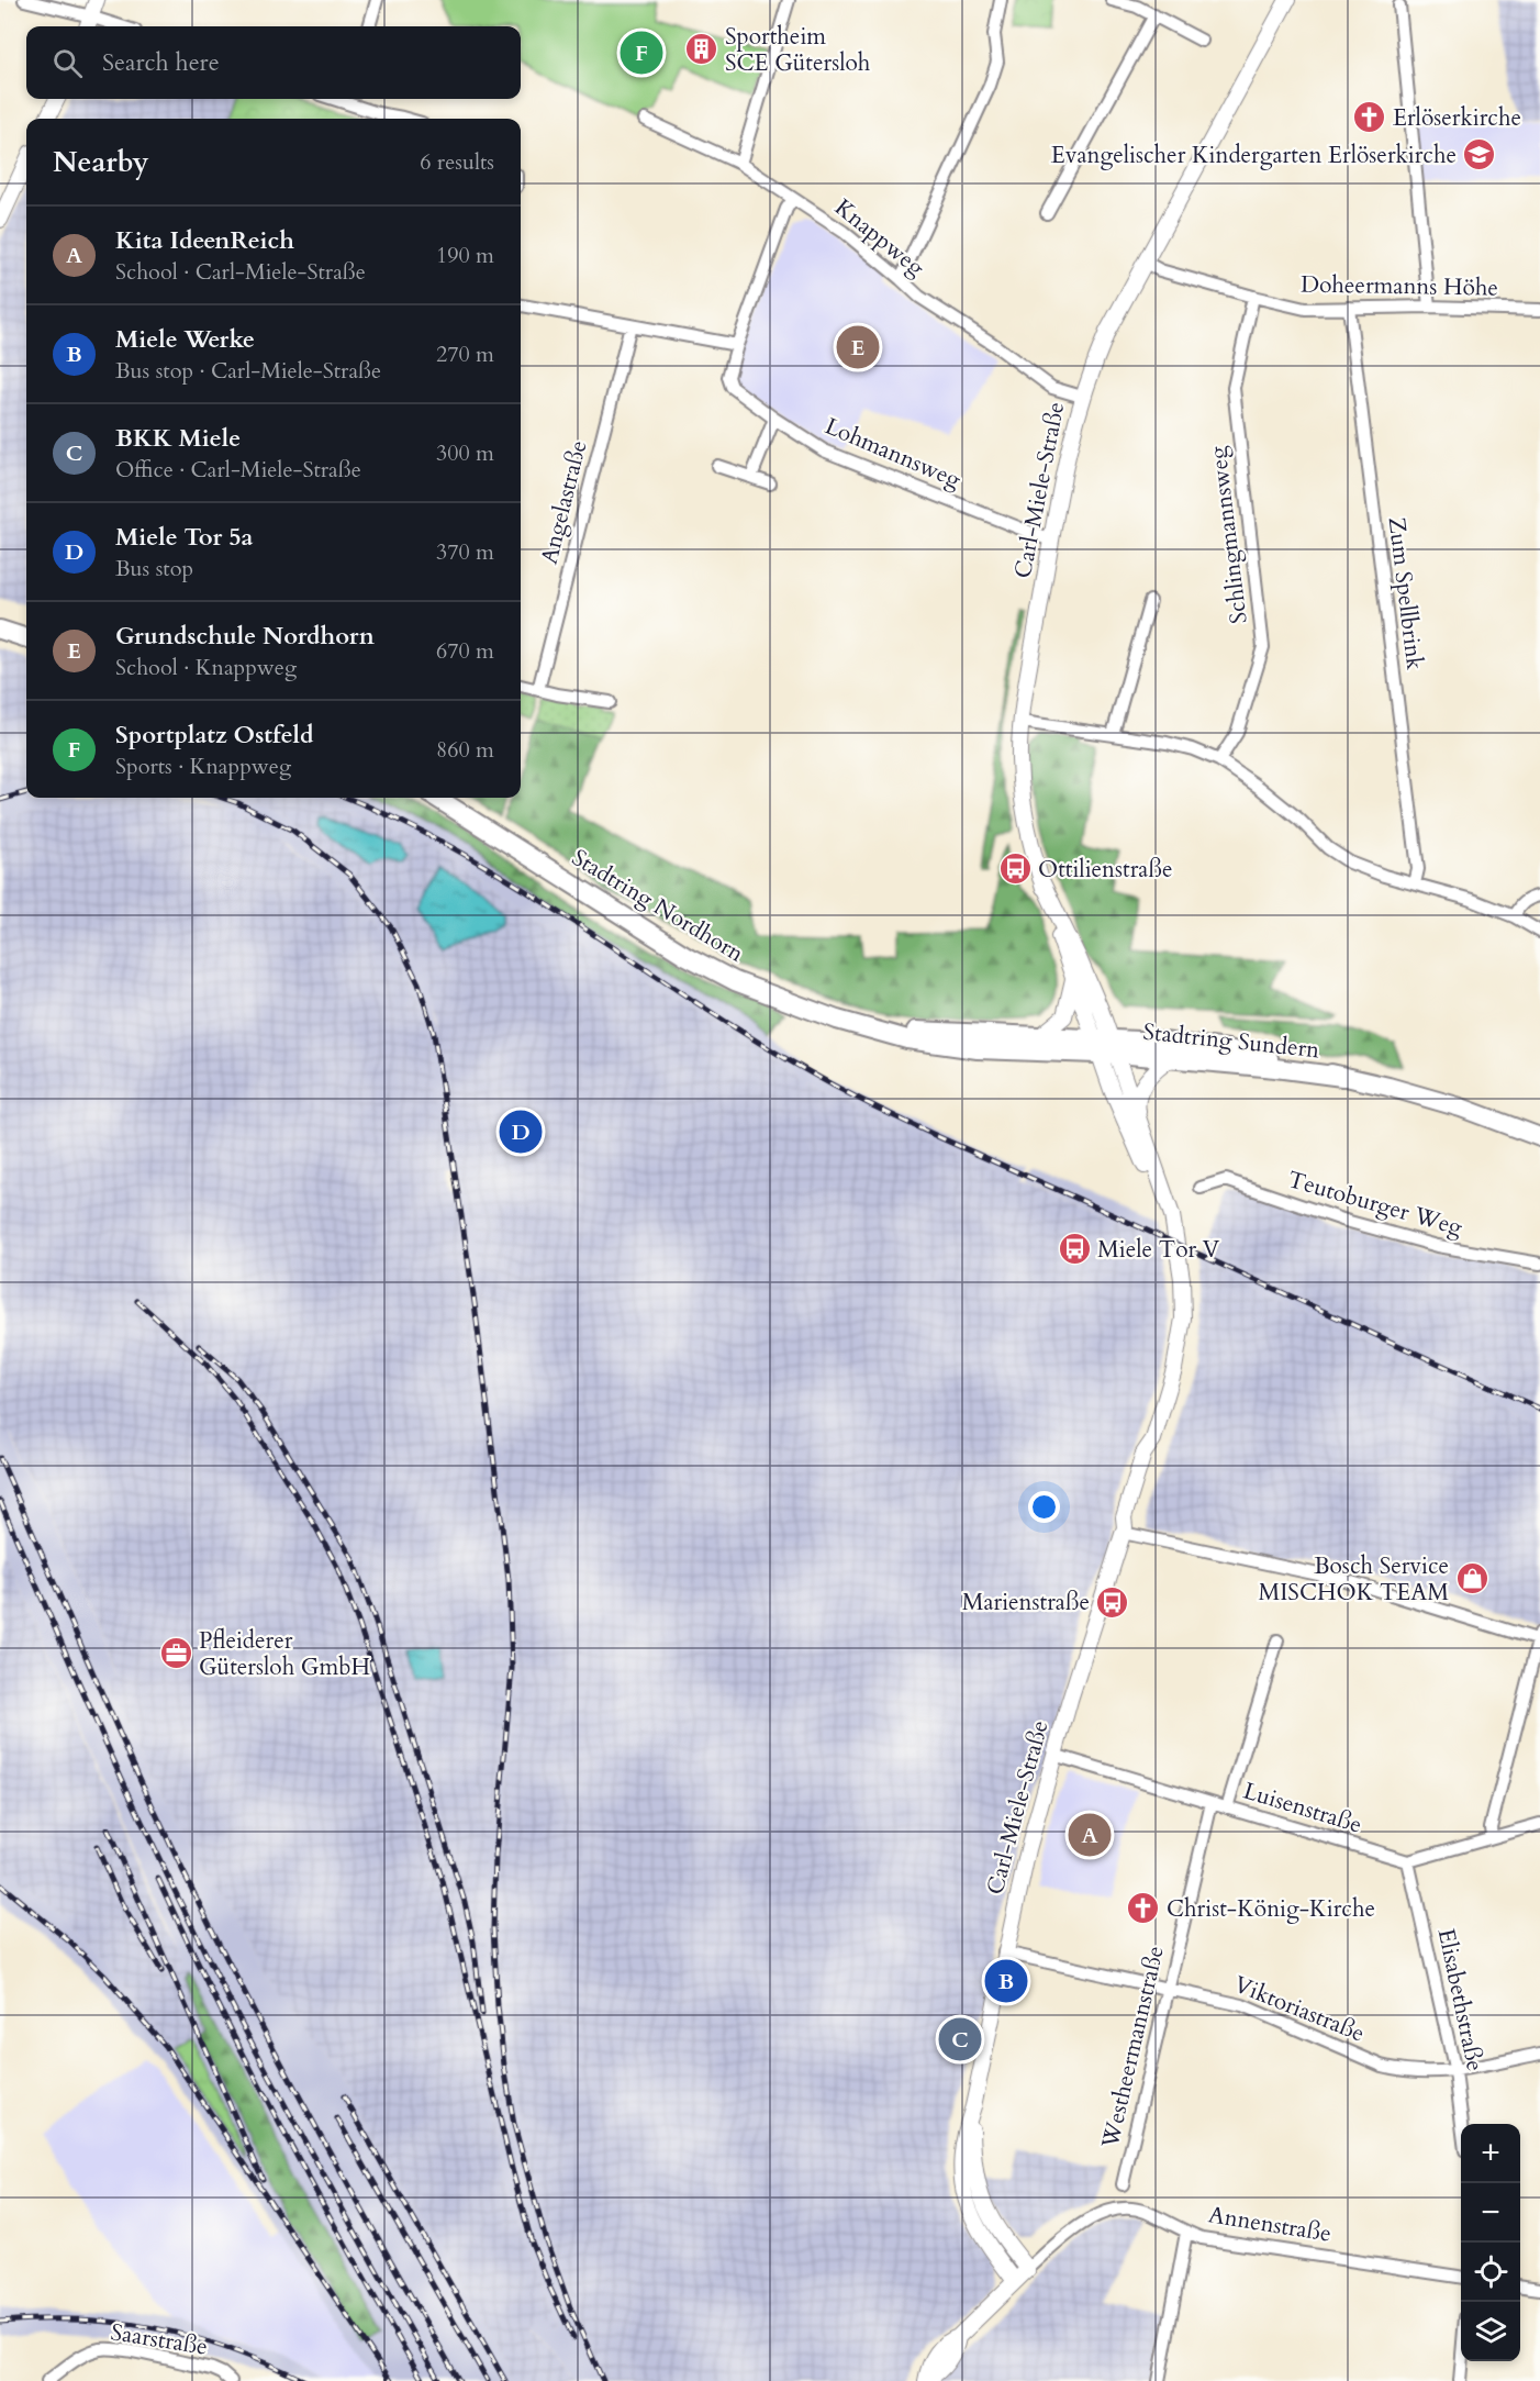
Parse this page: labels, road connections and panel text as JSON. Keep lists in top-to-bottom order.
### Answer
{
  "streets": {
    "main road": ["Stadtring Nordhorn", "Stadtring Sundern"],
    "street": [
      "Knappweg",
      "Doheermanns Höhe",
      "Lohmannsweg",
      "Carl-Miele-Straße",
      "Angelastraße",
      "Schlingmannsweg",
      "Zum Spellbrink",
      "Teutoburger Weg",
      "Luisenstraße",
      "Elisabethstraße",
      "Viktoriastraße",
      "Westheermannstraße",
      "Annenstraße",
      "Saarstraße"
    ]
  },
  "crossings": [
    ["Knappweg", "Lohmannsweg"],
    ["Knappweg", "Carl-Miele-Straße"],
    ["Doheermanns Höhe", "Carl-Miele-Straße"],
    ["Doheermanns Höhe", "Schlingmannsweg"],
    ["Doheermanns Höhe", "Zum Spellbrink"],
    ["Lohmannsweg", "Carl-Miele-Straße"],
    ["Carl-Miele-Straße", "Stadtring Nordhorn"],
    ["Carl-Miele-Straße", "Stadtring Sundern"],
    ["Carl-Miele-Straße", "Luisenstraße"],
    ["Carl-Miele-Straße", "Viktoriastraße"],
    ["Carl-Miele-Straße", "Annenstraße"],
    ["Stadtring Nordhorn", "Stadtring Sundern"],
    ["Luisenstraße", "Elisabethstraße"],
    ["Luisenstraße", "Westheermannstraße"],
    ["Elisabethstraße", "Viktoriastraße"],
    ["Viktoriastraße", "Westheermannstraße"]
  ],
  "places": {
    "building": ["Sportheim SCE Gütersloh"],
    "church": ["Erlöserkirche", "Christ-König-Kirche"],
    "school or university": ["Evangelischer Kindergarten Erlöserkirche"],
    "bus stop": ["Ottilienstraße", "Miele Tor V", "Marienstraße"],
    "shop": ["Bosch Service MISCHOK TEAM"],
    "office": ["Pfleiderer Gütersloh GmbH"]
  },
  "page": {
    "search": "Search here",
    "pins": [
      "F",
      "E",
      "D",
      "A",
      "B",
      "C"
    ],
    "heading": ["Nearby", "6 results"],
    "list": [
      {
        "mark": "A",
        "name": "Kita IdeenReich",
        "note": "School · Carl-Miele-Straße",
        "value": "190 m"
      },
      {
        "mark": "B",
        "name": "Miele Werke",
        "note": "Bus stop · Carl-Miele-Straße",
        "value": "270 m"
      },
      {
        "mark": "C",
        "name": "BKK Miele",
        "note": "Office · Carl-Miele-Straße",
        "value": "300 m"
      },
      {
        "mark": "D",
        "name": "Miele Tor 5a",
        "note": "Bus stop",
        "value": "370 m"
      },
      {
        "mark": "E",
        "name": "Grundschule Nordhorn",
        "note": "School · Knappweg",
        "value": "670 m"
      },
      {
        "mark": "F",
        "name": "Sportplatz Ostfeld",
        "note": "Sports · Knappweg",
        "value": "860 m"
      }
    ],
    "map_buttons": ["+", "−"]
  }
}
